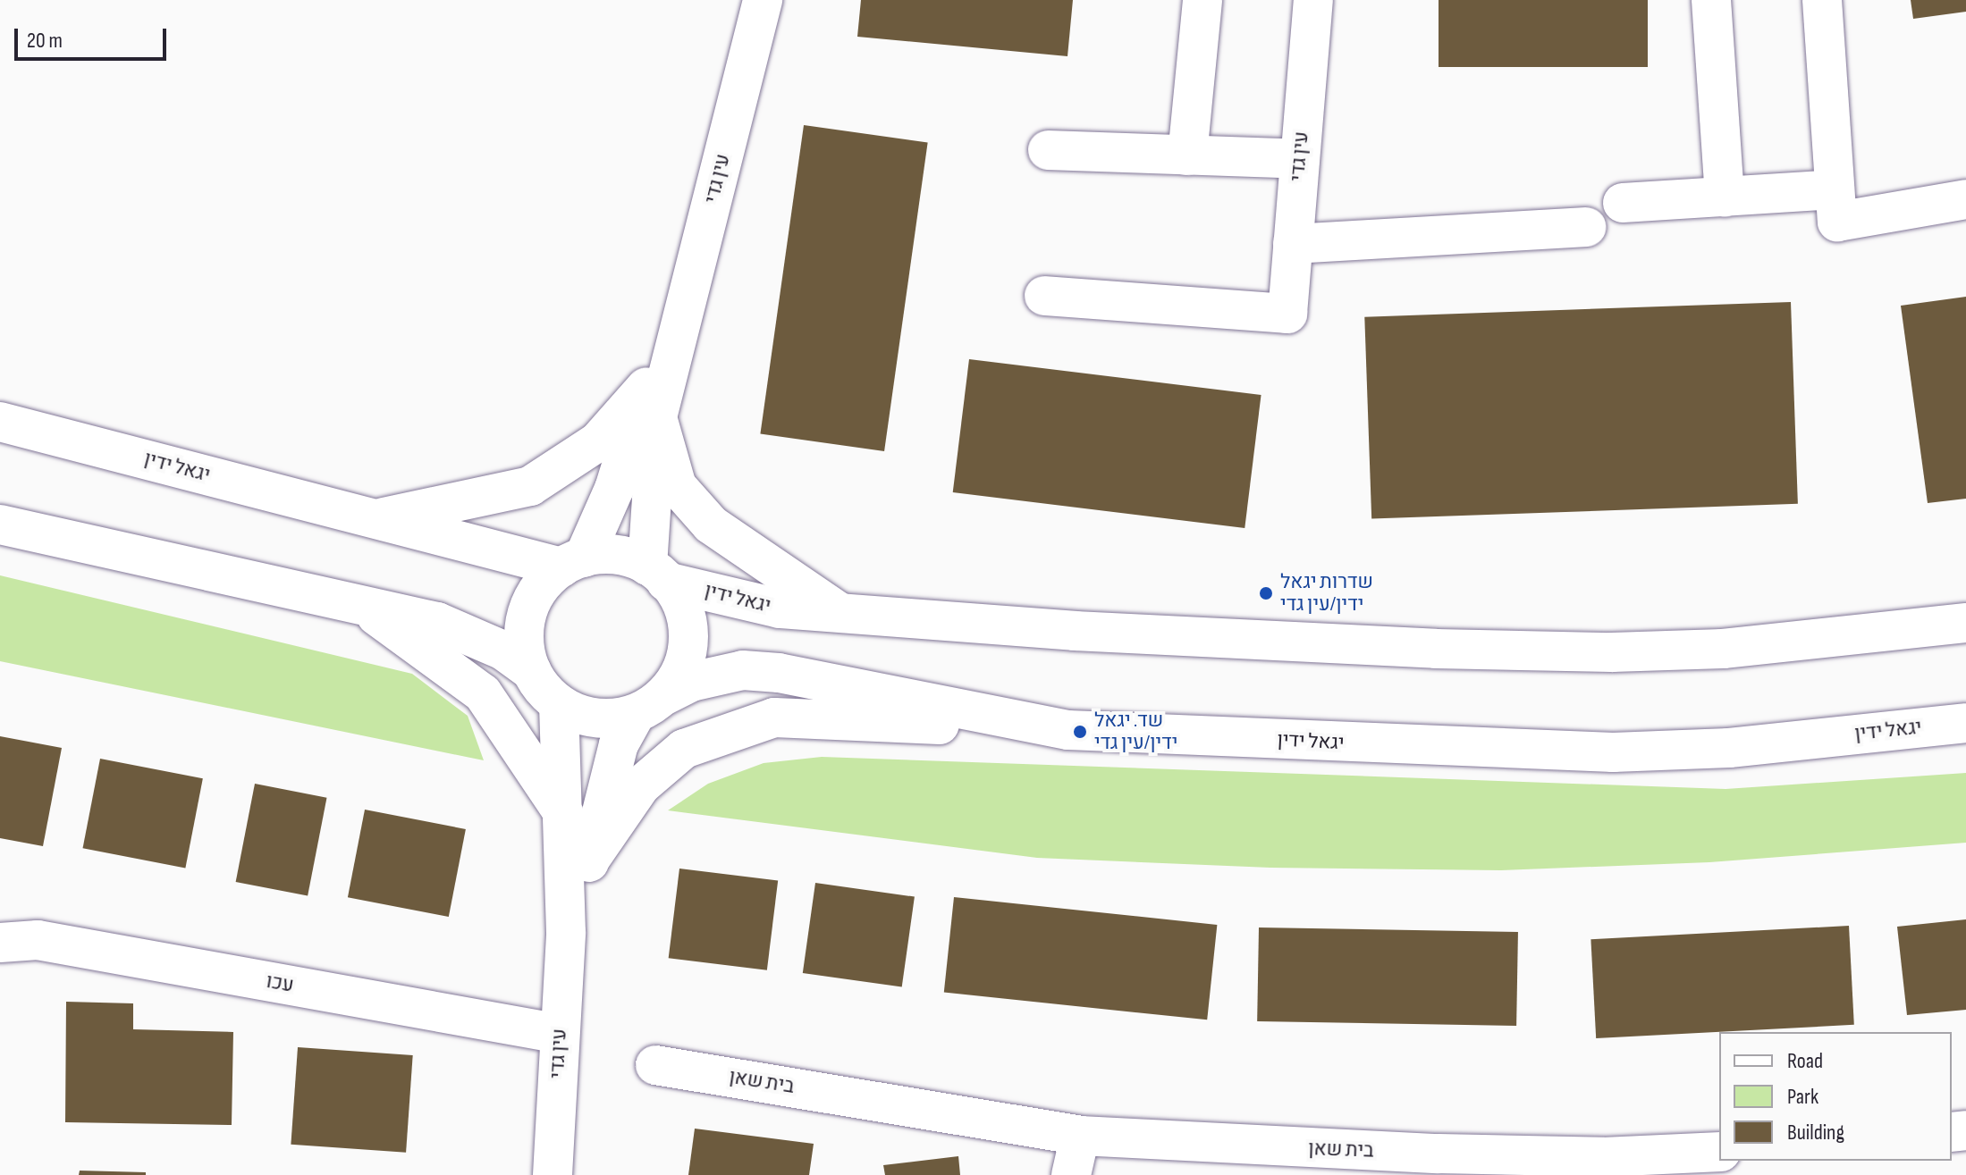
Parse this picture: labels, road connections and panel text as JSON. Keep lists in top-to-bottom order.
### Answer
{
  "streets": {
    "main road": [
      "עין גדי",
      "יגאל ידין",
      "עכו",
      "בית שאן"
    ]
  },
  "crossings": [
    ["עין גדי", "יגאל ידין"],
    ["עין גדי", "עכו"]
  ],
  "places": ["שדרות יגאל ידין/עין גדי", "שד. יגאל ידין/עין גדי"],
  "legend": ["Road", "Park", "Building"],
  "scale_bar": "20 m"
}
